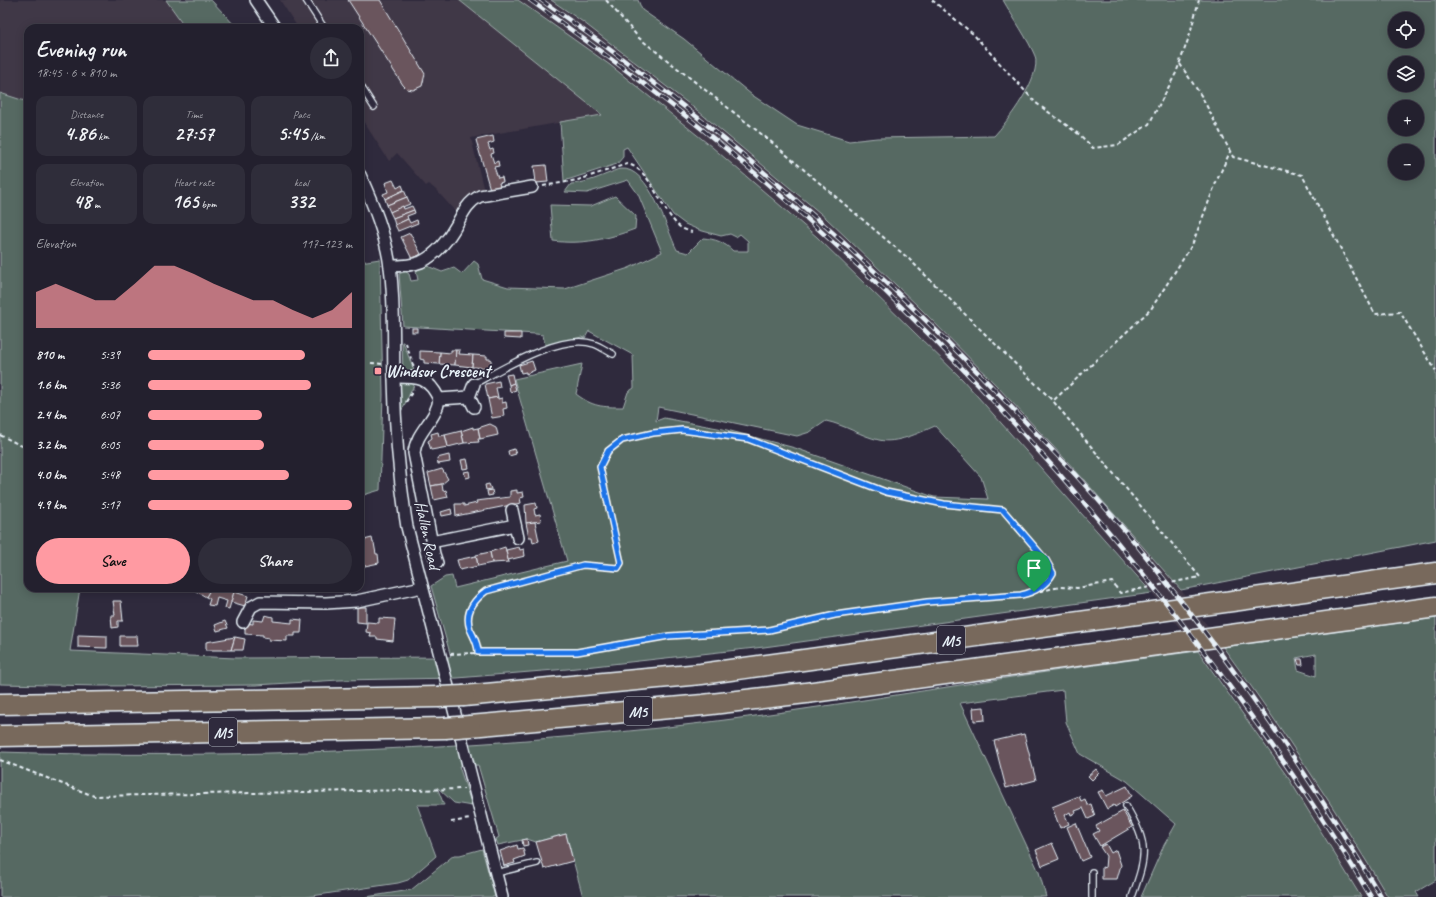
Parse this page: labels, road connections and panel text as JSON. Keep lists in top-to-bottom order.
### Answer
{
  "streets": {
    "highway": ["M5"],
    "street": ["Hallen Road"]
  },
  "places": {
    "transit": ["Windsor Crescent"]
  },
  "page": {
    "map_buttons": ["+", "−"],
    "heading": ["Evening run", "18:45 · 6 × 810 m"],
    "stats": [
      ["Distance", "4.86 km"],
      ["Time", "27:57"],
      ["Pace", "5:45 /km"],
      ["Elevation", "48 m"],
      ["Heart rate", "165 bpm"],
      ["kcal", "332"]
    ],
    "chart": ["Elevation", "117–123 m"],
    "list": [
      {
        "name": "810 m",
        "note": "5:39"
      },
      {
        "name": "1.6 km",
        "note": "5:36"
      },
      {
        "name": "2.4 km",
        "note": "6:07"
      },
      {
        "name": "3.2 km",
        "note": "6:05"
      },
      {
        "name": "4.0 km",
        "note": "5:48"
      },
      {
        "name": "4.9 km",
        "note": "5:17"
      }
    ],
    "buttons": ["Save", "Share"]
  }
}
